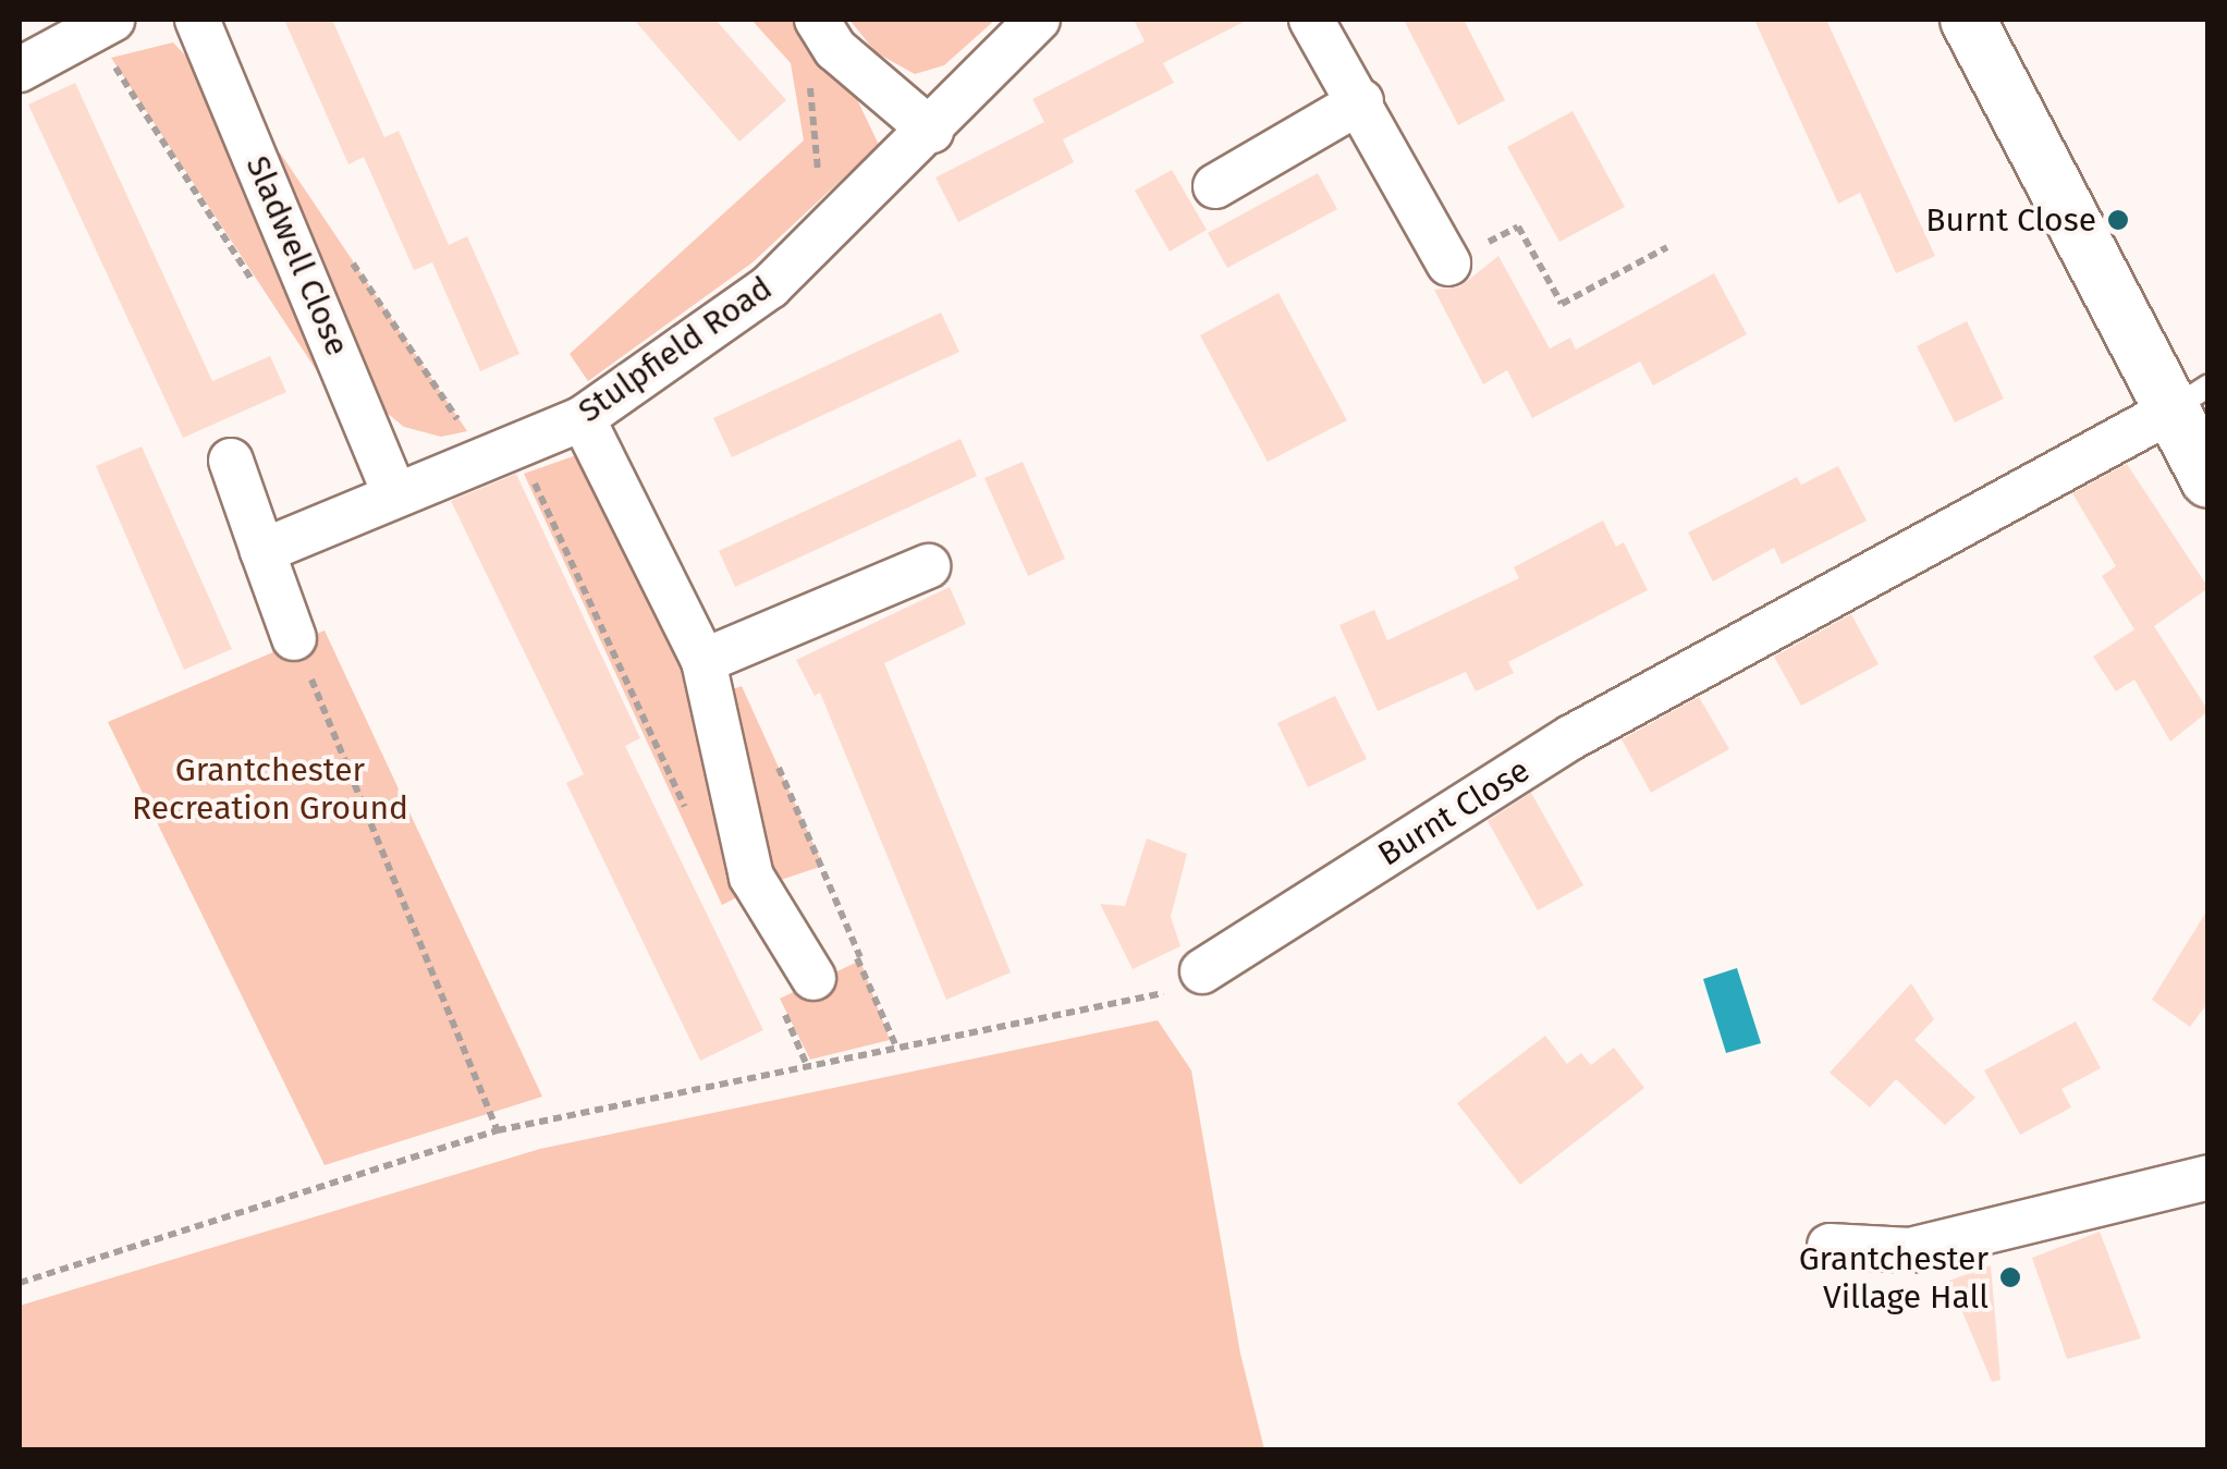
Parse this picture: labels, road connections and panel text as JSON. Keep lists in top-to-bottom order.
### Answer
{
  "streets": {
    "street": ["Sladwell Close", "Stulpfield Road", "Burnt Close"]
  },
  "crossings": [
    ["Sladwell Close", "Stulpfield Road"]
  ],
  "parks": ["Grantchester Recreation Ground"],
  "places": ["Burnt Close", "Grantchester Village Hall"]
}
